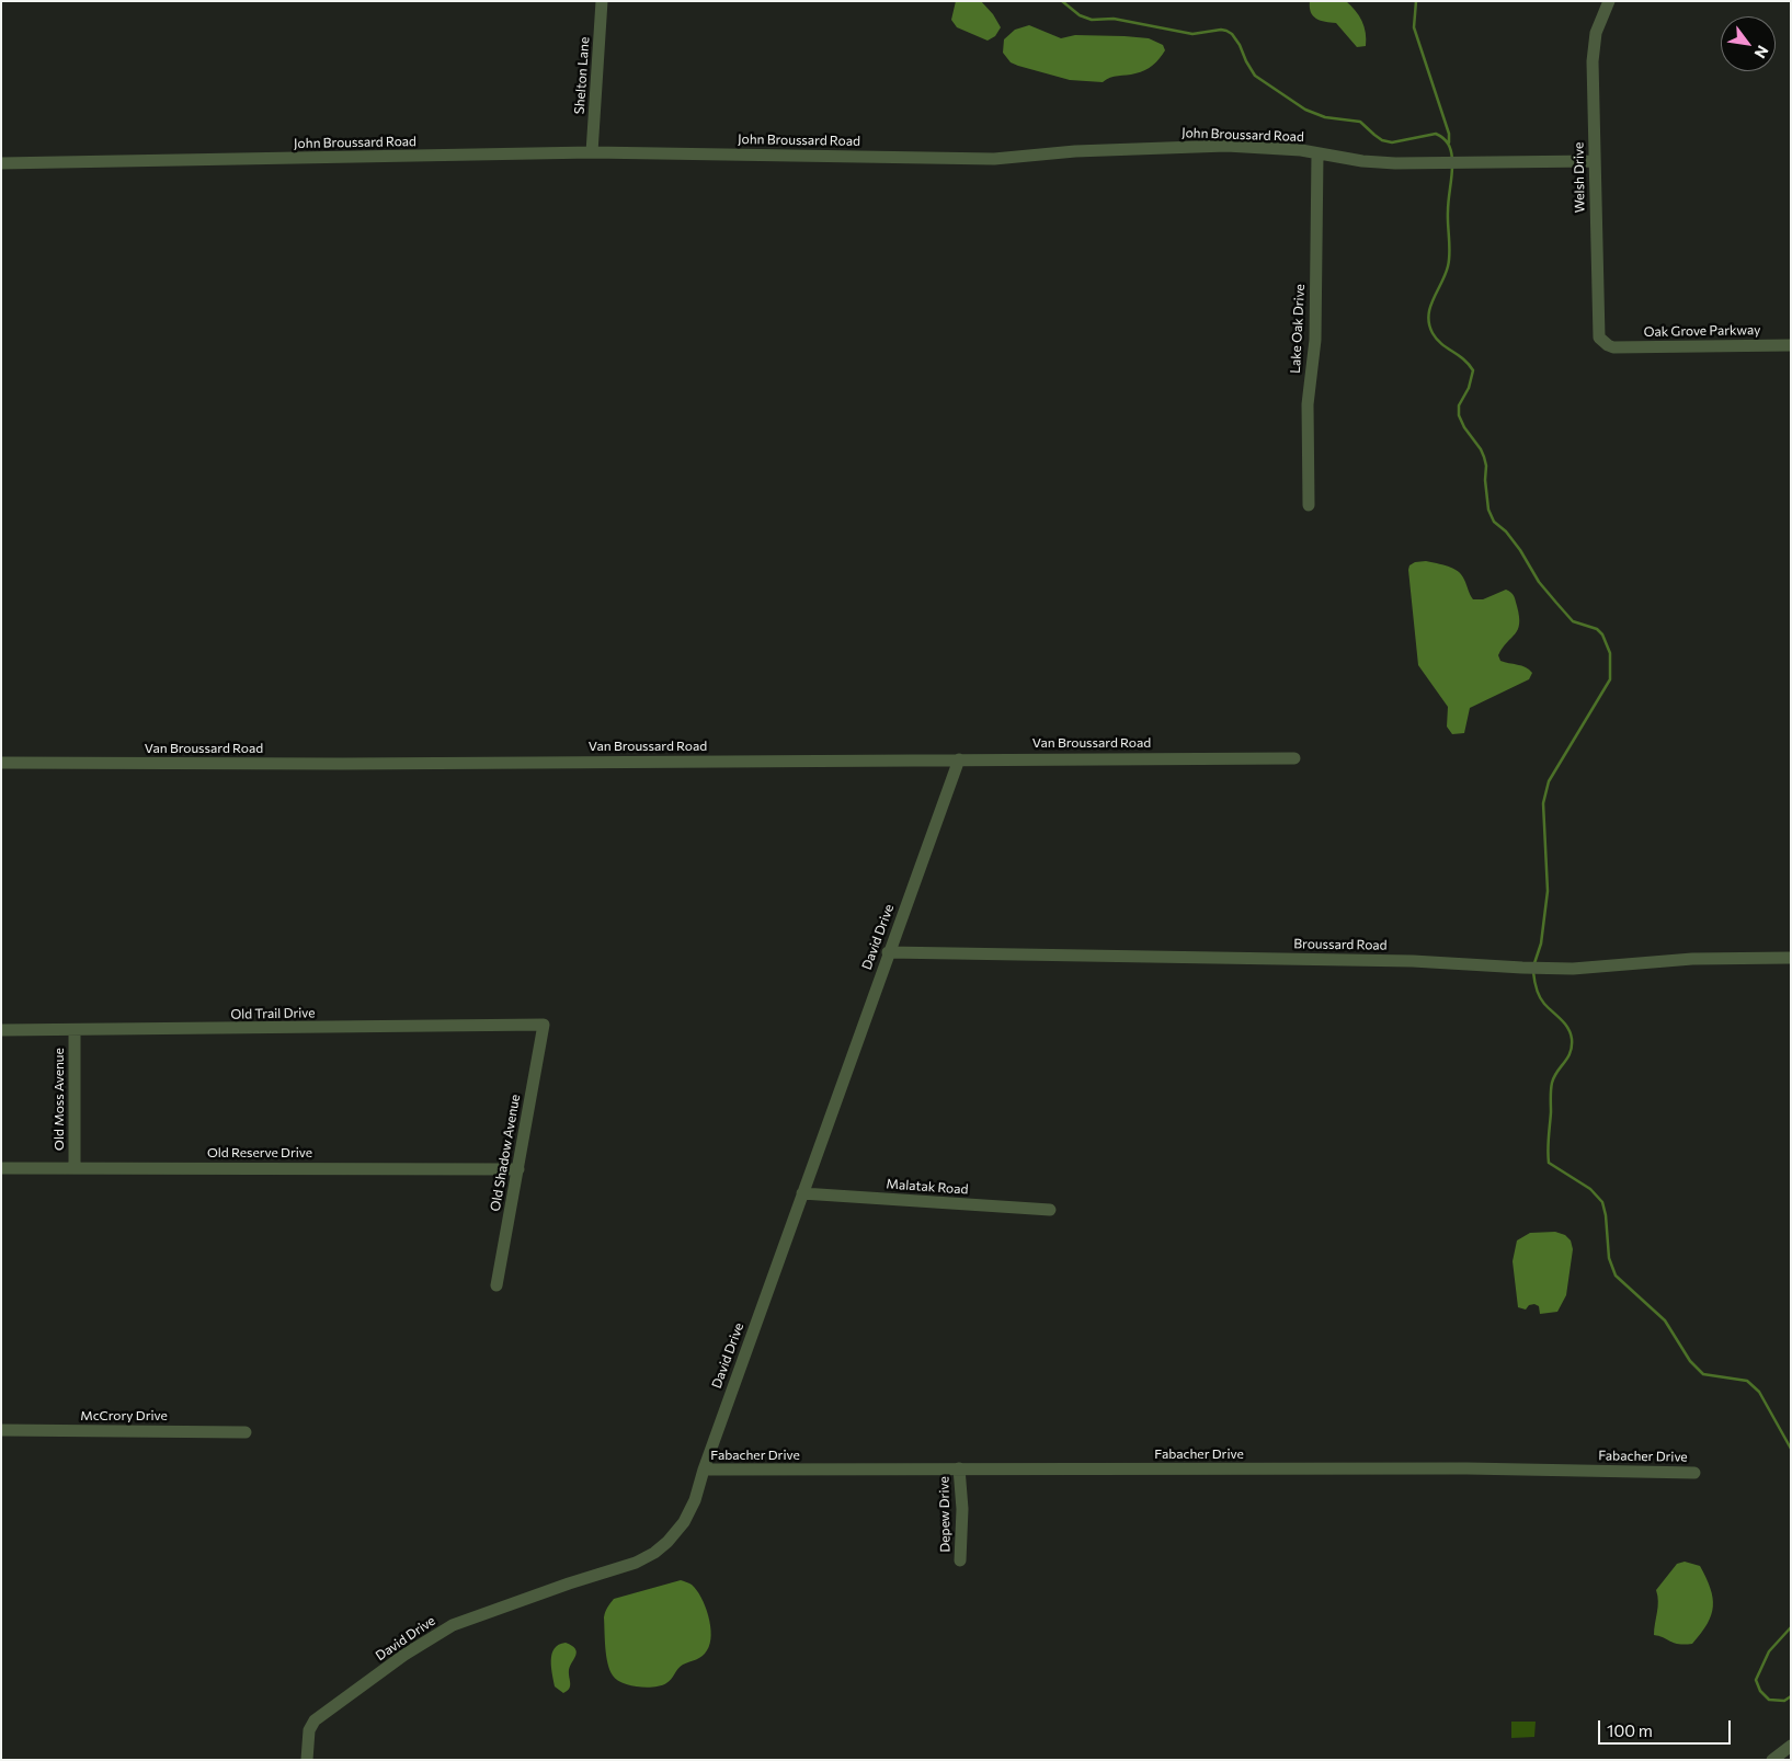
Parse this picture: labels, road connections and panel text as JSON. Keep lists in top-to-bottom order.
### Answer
{
  "streets": {
    "street": [
      "Shelton Lane",
      "John Broussard Road",
      "Welsh Drive",
      "Lake Oak Drive",
      "Oak Grove Parkway",
      "Van Broussard Road",
      "David Drive",
      "Broussard Road",
      "Old Trail Drive",
      "Old Moss Avenue",
      "Old Reserve Drive",
      "Old Shadow Avenue",
      "Malatak Road",
      "McCrory Drive",
      "Fabacher Drive",
      "Depew Drive"
    ]
  },
  "crossings": [
    ["Shelton Lane", "John Broussard Road"],
    ["John Broussard Road", "Welsh Drive"],
    ["John Broussard Road", "Lake Oak Drive"],
    ["Welsh Drive", "Oak Grove Parkway"],
    ["Van Broussard Road", "David Drive"],
    ["David Drive", "Broussard Road"],
    ["David Drive", "Malatak Road"],
    ["David Drive", "Fabacher Drive"],
    ["Old Trail Drive", "Old Moss Avenue"],
    ["Old Trail Drive", "Old Shadow Avenue"],
    ["Old Moss Avenue", "Old Reserve Drive"],
    ["Old Reserve Drive", "Old Shadow Avenue"],
    ["Fabacher Drive", "Depew Drive"]
  ],
  "scale_bar": "100 m",
  "north": "bottom right"
}
